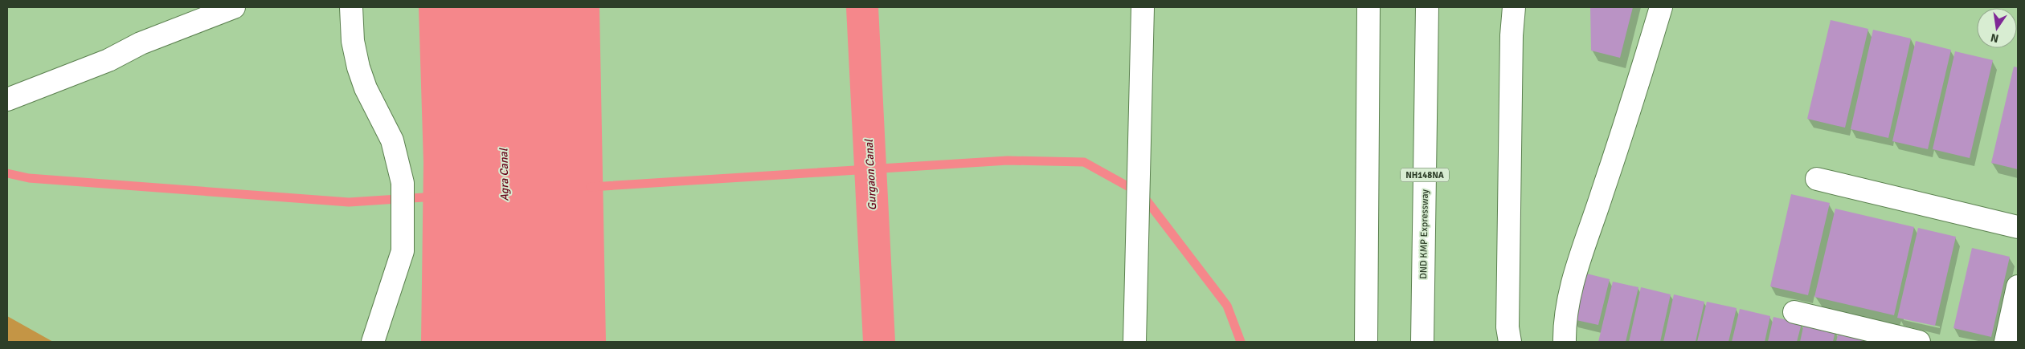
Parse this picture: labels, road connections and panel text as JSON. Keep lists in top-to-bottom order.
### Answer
{
  "streets": {
    "main road": ["NH148NA", "DND KMP Expressway"]
  },
  "water": ["Agra Canal", "Gurgaon Canal"],
  "north": "bottom"
}
